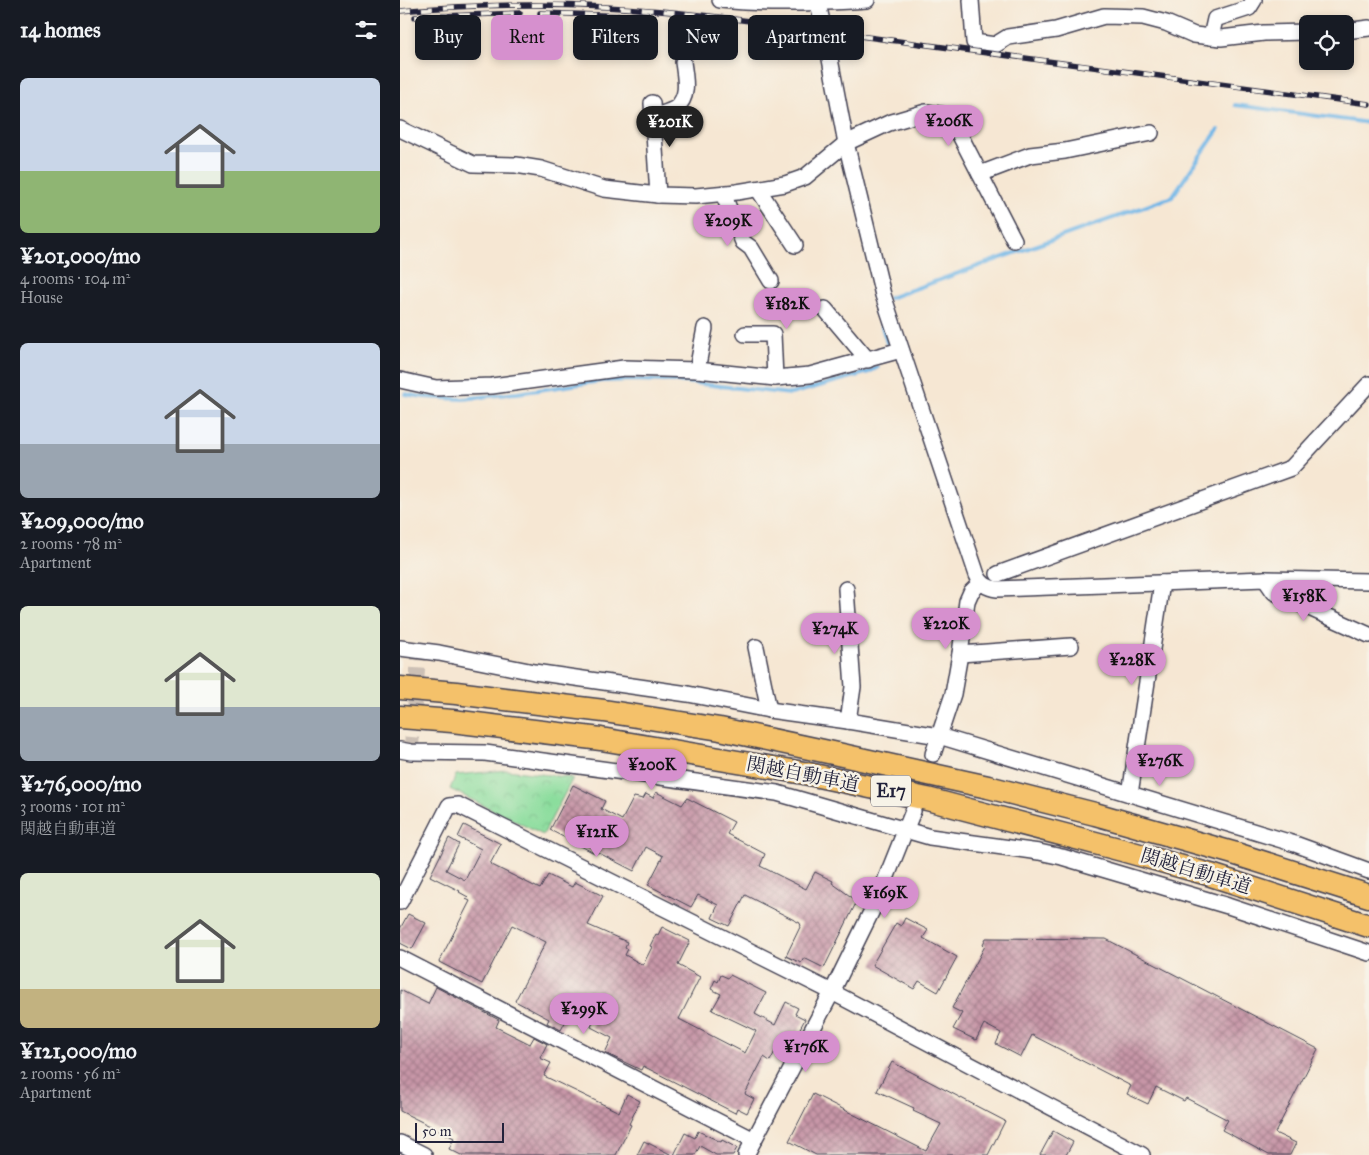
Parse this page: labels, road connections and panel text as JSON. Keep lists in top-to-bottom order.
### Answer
{
  "streets": {
    "highway": ["関越自動車道", "E17"]
  },
  "scale_bar": "50 m",
  "page": {
    "heading": "14 homes",
    "chip": [
      "Buy",
      "Rent",
      "Filters",
      "New",
      "Apartment"
    ],
    "list": [
      {
        "name": "¥201,000/mo",
        "note": "4 rooms · 104 m² · House"
      },
      {
        "name": "¥209,000/mo",
        "note": "2 rooms · 78 m² · Apartment"
      },
      {
        "name": "¥276,000/mo",
        "note": "3 rooms · 101 m² · 関越自動車道"
      },
      {
        "name": "¥121,000/mo",
        "note": "2 rooms · 56 m² · Apartment"
      }
    ],
    "price": [
      "¥206K",
      "¥201K",
      "¥209K",
      "¥182K",
      "¥158K",
      "¥220K",
      "¥274K",
      "¥228K",
      "¥276K",
      "¥200K",
      "¥121K",
      "¥169K",
      "¥299K",
      "¥176K"
    ],
    "scale": "50 m"
  }
}
